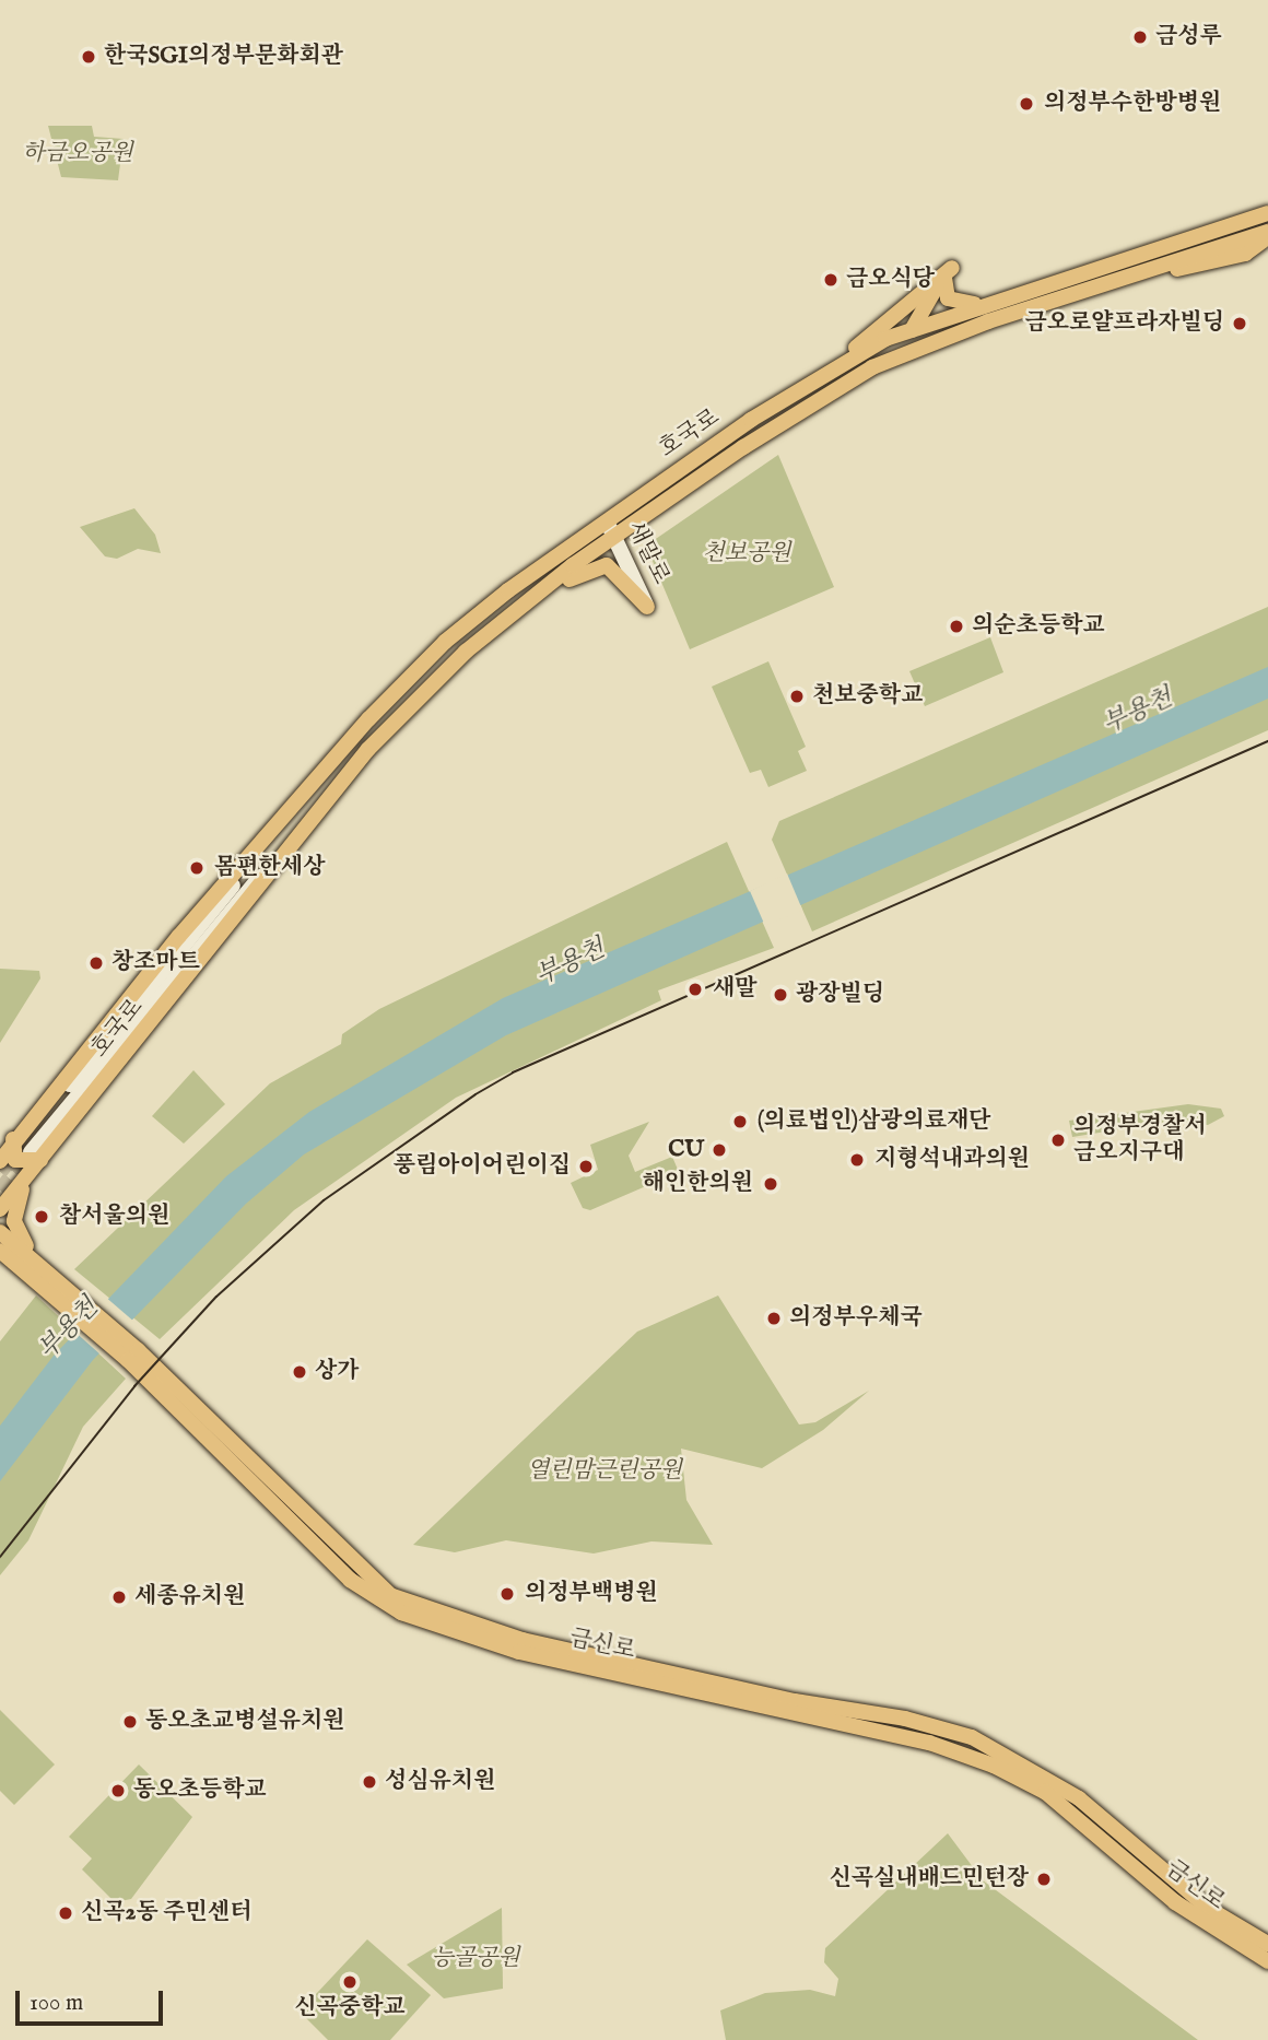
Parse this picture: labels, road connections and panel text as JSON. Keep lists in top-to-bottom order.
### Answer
{
  "streets": {
    "main road": ["호국로", "금신로"],
    "street": ["새말로"]
  },
  "crossings": [
    ["호국로", "새말로"]
  ],
  "water": ["부용천"],
  "parks": [
    "하금오공원",
    "천보공원",
    "열린맘근린공원",
    "능골공원"
  ],
  "places": [
    "금성루",
    "한국SGI의정부문화회관",
    "의정부수한방병원",
    "금오식당",
    "금오로얄프라자빌딩",
    "의순초등학교",
    "천보중학교",
    "몸편한세상",
    "창조마트",
    "새말",
    "광장빌딩",
    "(의료법인)삼광의료재단",
    "의정부경찰서 금오지구대",
    "CU",
    "지형석내과의원",
    "풍림아이어린이집",
    "해인한의원",
    "참서울의원",
    "의정부우체국",
    "상가",
    "의정부백병원",
    "세종유치원",
    "동오초교병설유치원",
    "성심유치원",
    "동오초등학교",
    "신곡실내배드민턴장",
    "신곡2동 주민센터",
    "신곡중학교"
  ],
  "scale_bar": "100 m"
}
